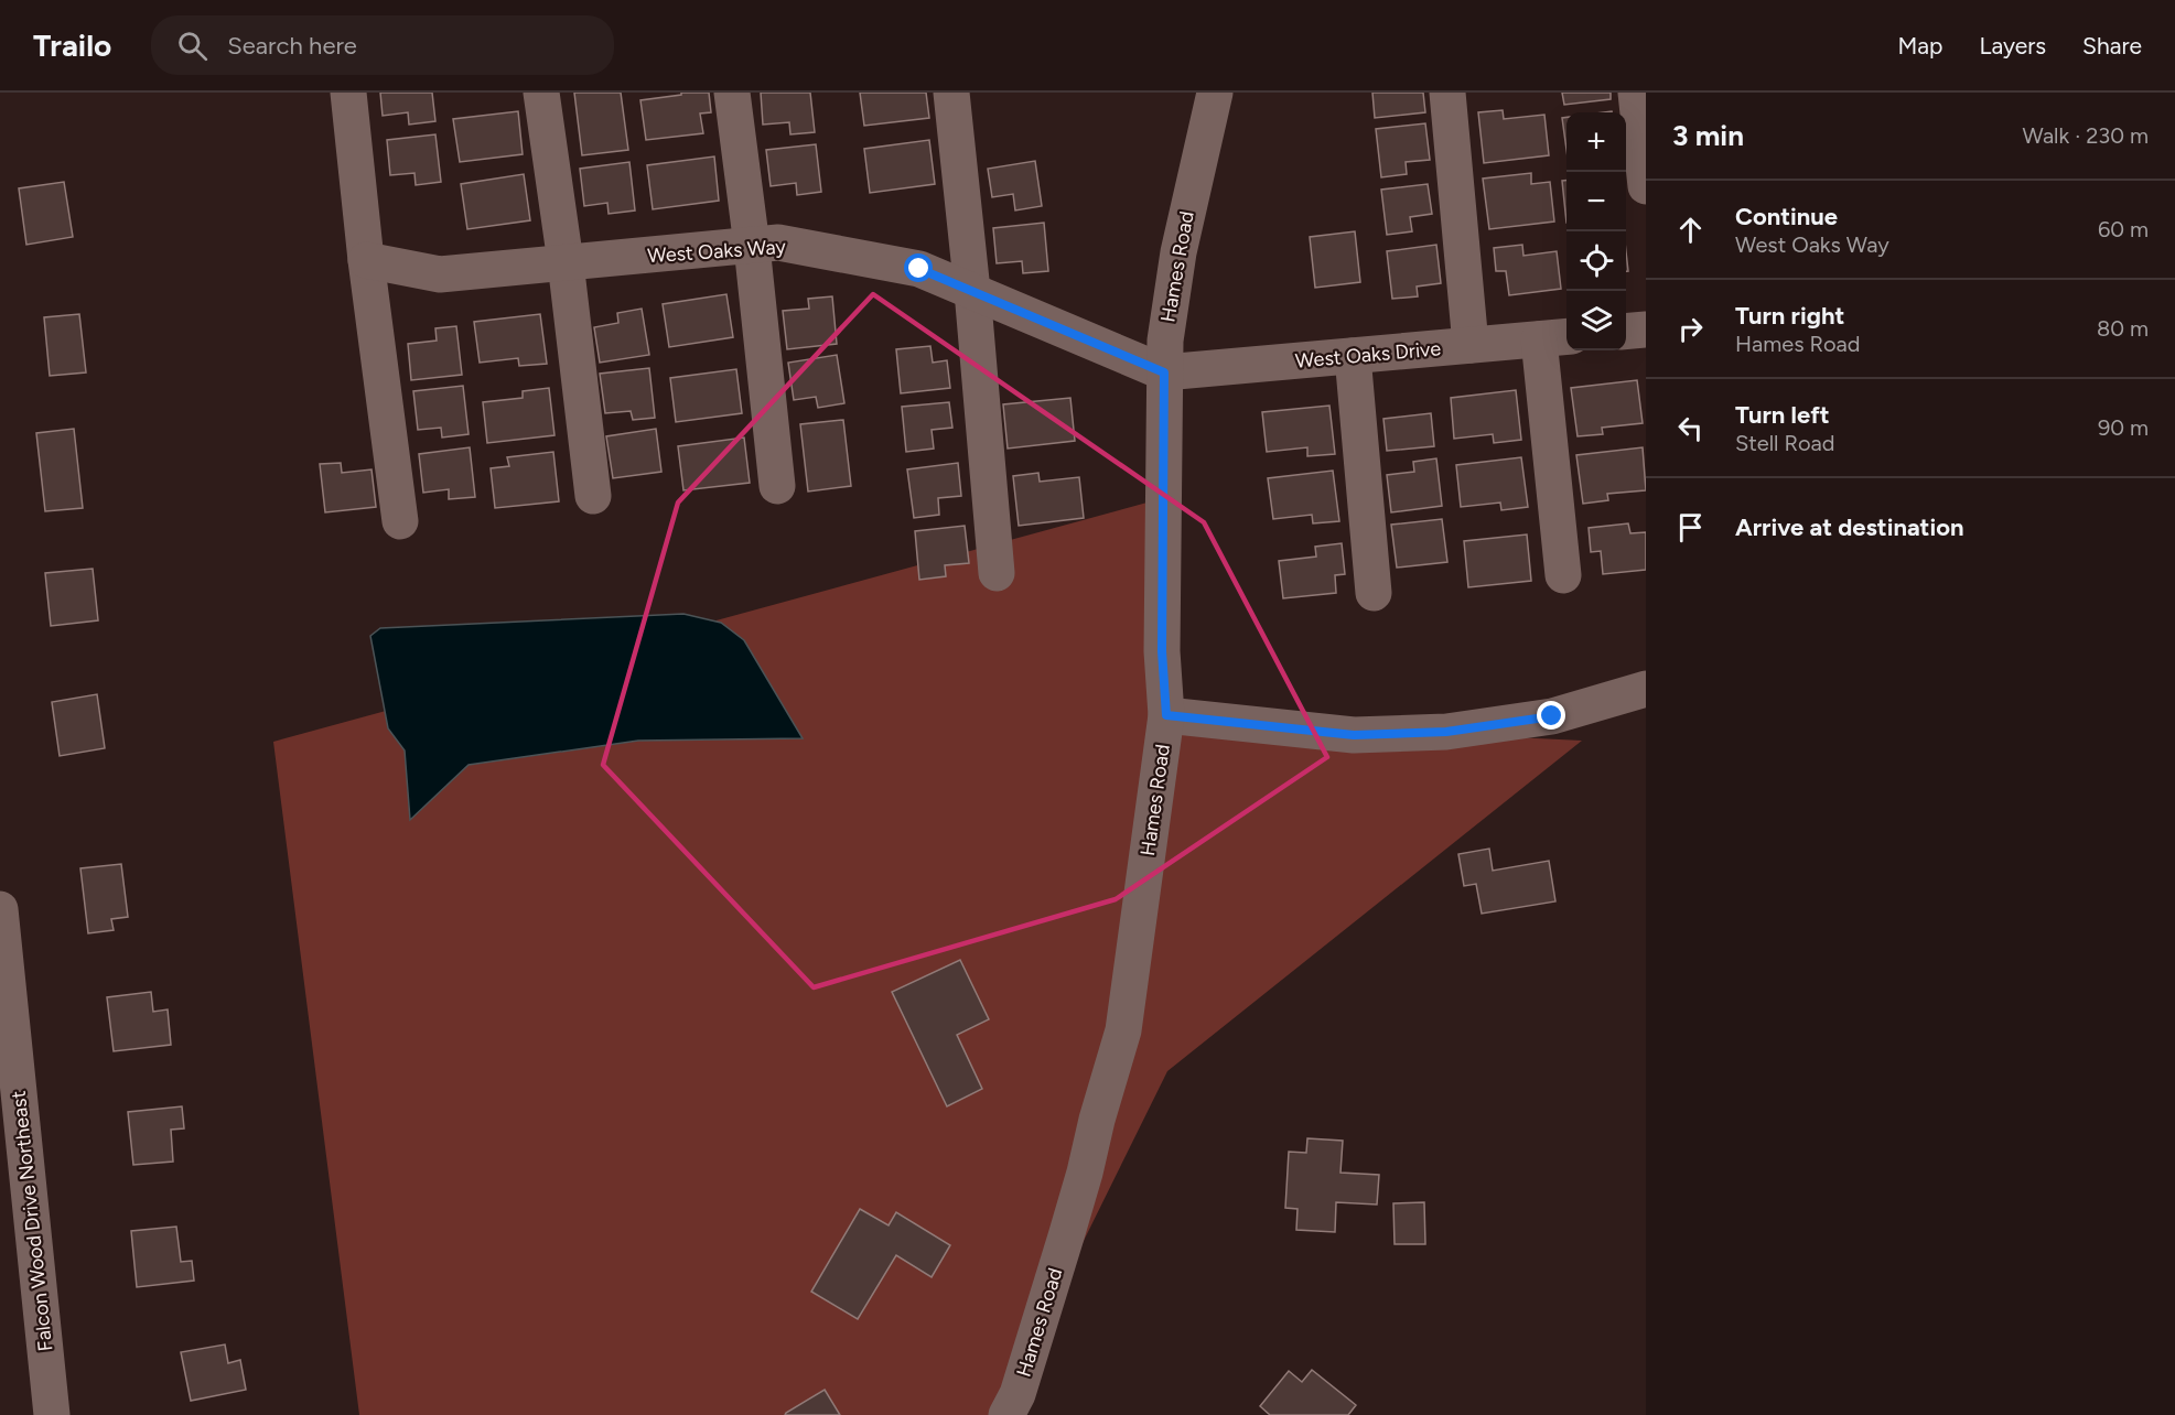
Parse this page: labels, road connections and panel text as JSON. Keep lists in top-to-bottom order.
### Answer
{
  "streets": {
    "street": [
      "West Oaks Way",
      "Hames Road",
      "West Oaks Drive",
      "Falcon Wood Drive Northeast"
    ]
  },
  "crossings": [
    ["West Oaks Way", "Hames Road"],
    ["West Oaks Way", "West Oaks Drive"],
    ["Hames Road", "West Oaks Drive"]
  ],
  "page": {
    "header": "Trailo",
    "search": "Search here",
    "nav": ["Map", "Layers", "Share"],
    "heading": ["3 min", "Walk · 230 m"],
    "map_buttons": ["+", "−"],
    "list": [
      ["Continue", "West Oaks Way", "60 m"],
      ["Turn right", "Hames Road", "80 m"],
      ["Turn left", "Stell Road", "90 m"],
      "Arrive at destination"
    ]
  }
}
